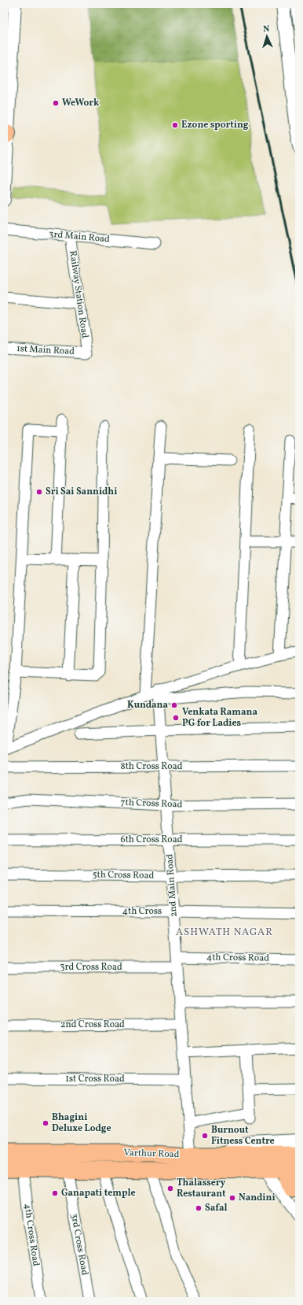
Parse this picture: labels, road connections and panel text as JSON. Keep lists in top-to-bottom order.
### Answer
{
  "streets": {
    "main road": ["Varthur Road"],
    "street": [
      "3rd Main Road",
      "Railway Station Road",
      "1st Main Road",
      "8th Cross Road",
      "7th Cross Road",
      "6th Cross Road",
      "5th Cross Road",
      "2nd Main Road",
      "4th Cross",
      "4th Cross Road",
      "3rd Cross Road",
      "2nd Cross Road",
      "1st Cross Road"
    ]
  },
  "crossings": [
    ["3rd Main Road", "Railway Station Road"],
    ["Railway Station Road", "1st Main Road"],
    ["8th Cross Road", "2nd Main Road"],
    ["7th Cross Road", "2nd Main Road"],
    ["6th Cross Road", "2nd Main Road"],
    ["5th Cross Road", "2nd Main Road"],
    ["2nd Main Road", "4th Cross"],
    ["2nd Main Road", "4th Cross Road"],
    ["2nd Main Road", "3rd Cross Road"],
    ["2nd Main Road", "2nd Cross Road"],
    ["2nd Main Road", "1st Cross Road"],
    ["2nd Main Road", "Varthur Road"],
    ["4th Cross Road", "3rd Cross Road"],
    ["4th Cross Road", "Varthur Road"],
    ["3rd Cross Road", "Varthur Road"]
  ],
  "districts": ["ASHWATH NAGAR"],
  "places": [
    "WeWork",
    "Ezone sporting",
    "Sri Sai Sannidhi",
    "Kundana",
    "Venkata Ramana PG for Ladies",
    "Bhagini Deluxe Lodge",
    "Burnout Fitness Centre",
    "Thalassery Restaurant",
    "Ganapati temple",
    "Nandini",
    "Safal"
  ],
  "north": "top"
}
